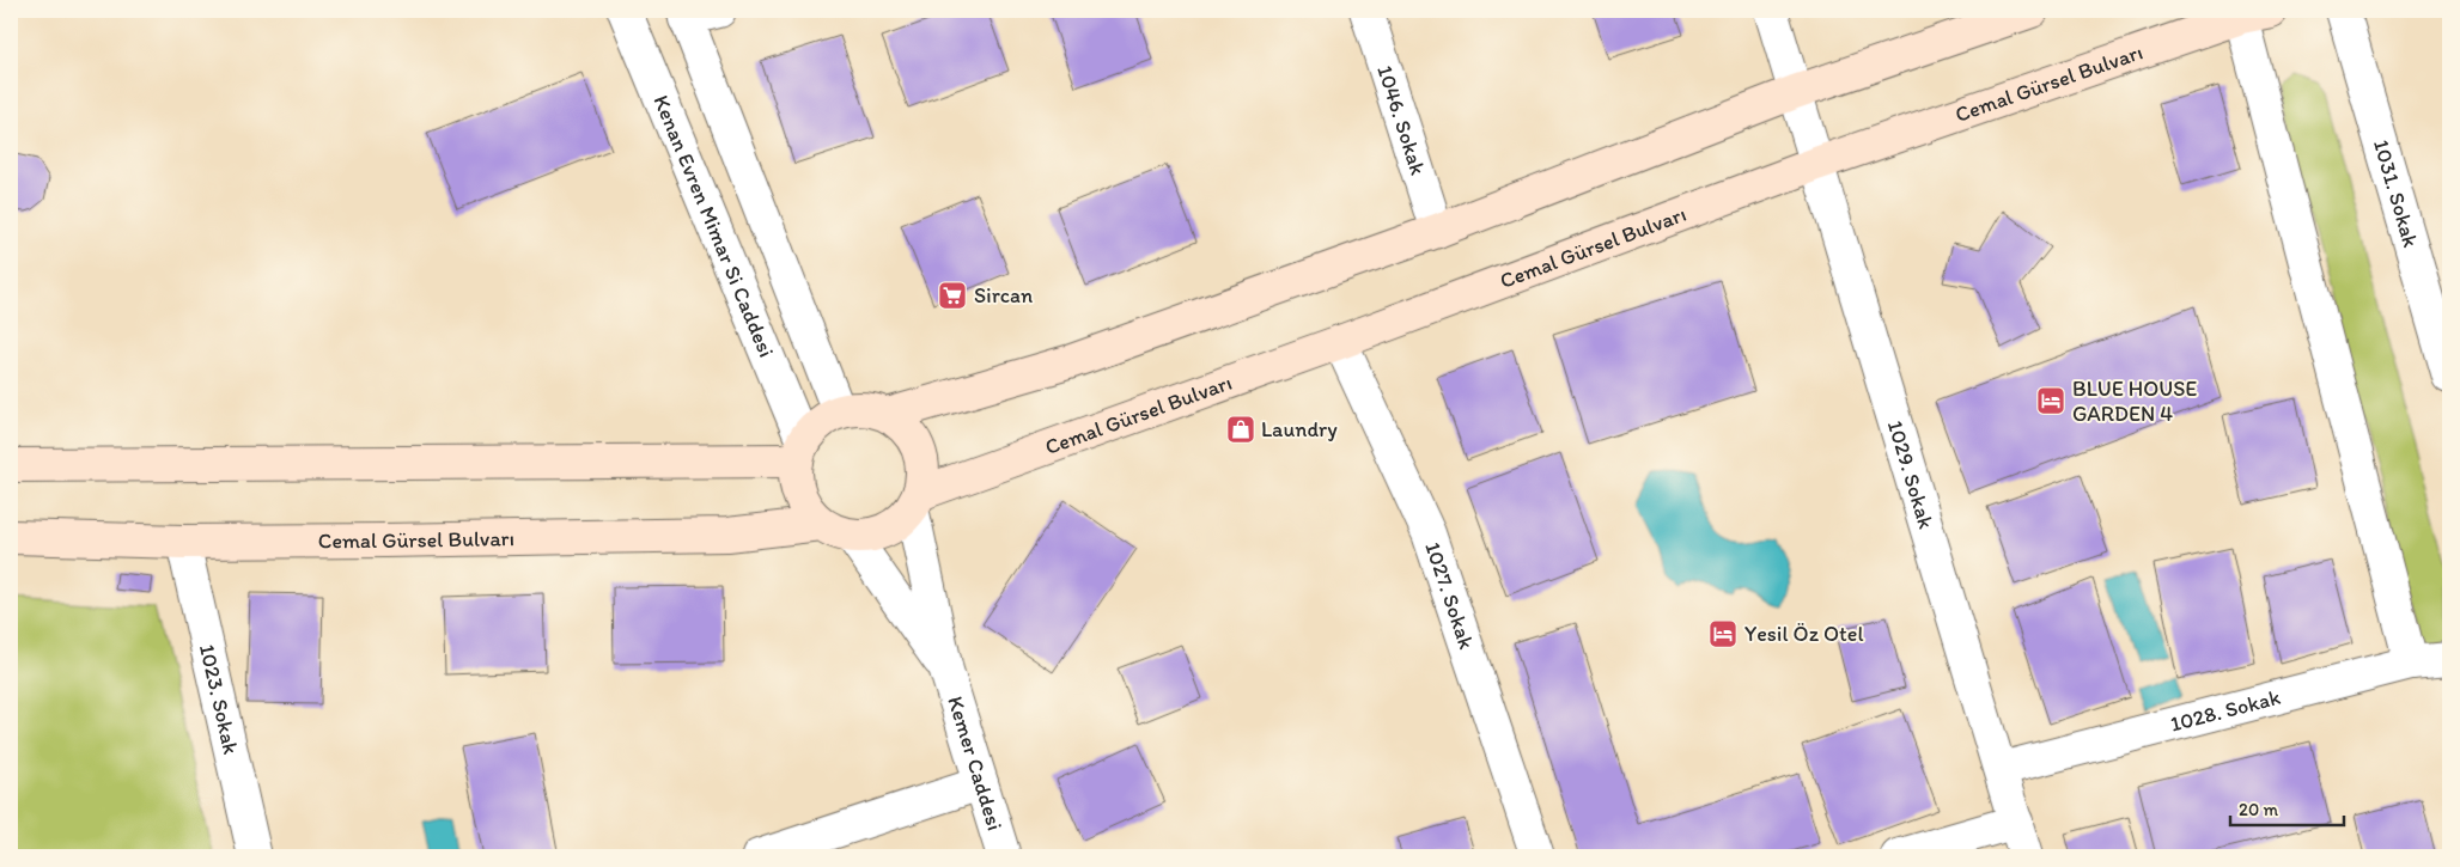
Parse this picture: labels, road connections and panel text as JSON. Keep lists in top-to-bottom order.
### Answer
{
  "streets": {
    "main road": ["Cemal Gürsel Bulvarı"],
    "street": [
      "1046. Sokak",
      "1031. Sokak",
      "Kenan Evren Mimar Si Caddesi",
      "1029. Sokak",
      "1027. Sokak",
      "1023. Sokak",
      "1028. Sokak",
      "Kemer Caddesi"
    ]
  },
  "crossings": [
    ["Cemal Gürsel Bulvarı", "Kenan Evren Mimar Si Caddesi"],
    ["Cemal Gürsel Bulvarı", "1029. Sokak"],
    ["Cemal Gürsel Bulvarı", "1027. Sokak"],
    ["Cemal Gürsel Bulvarı", "1023. Sokak"],
    ["1029. Sokak", "1028. Sokak"]
  ],
  "places": {
    "supermarket": ["Sircan"],
    "hotel": ["BLUE HOUSE GARDEN 4", "Yesil Öz Otel"],
    "shop": ["Laundry"]
  },
  "scale_bar": "20 m"
}
